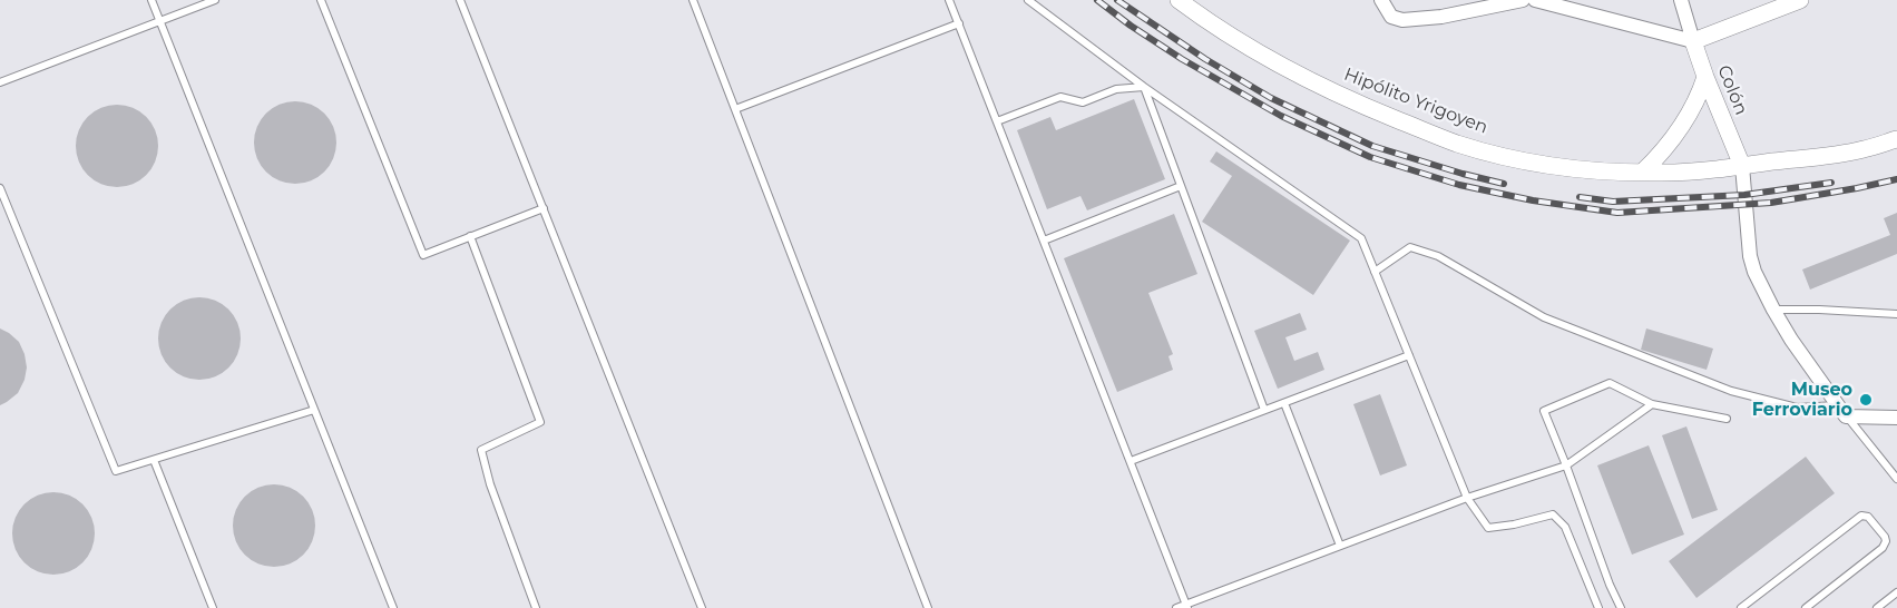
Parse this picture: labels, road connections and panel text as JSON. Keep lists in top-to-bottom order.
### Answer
{
  "streets": {
    "street": ["Colón", "Hipólito Yrigoyen"]
  },
  "crossings": [
    ["Colón", "Hipólito Yrigoyen"]
  ],
  "places": ["Museo Ferroviario"]
}
